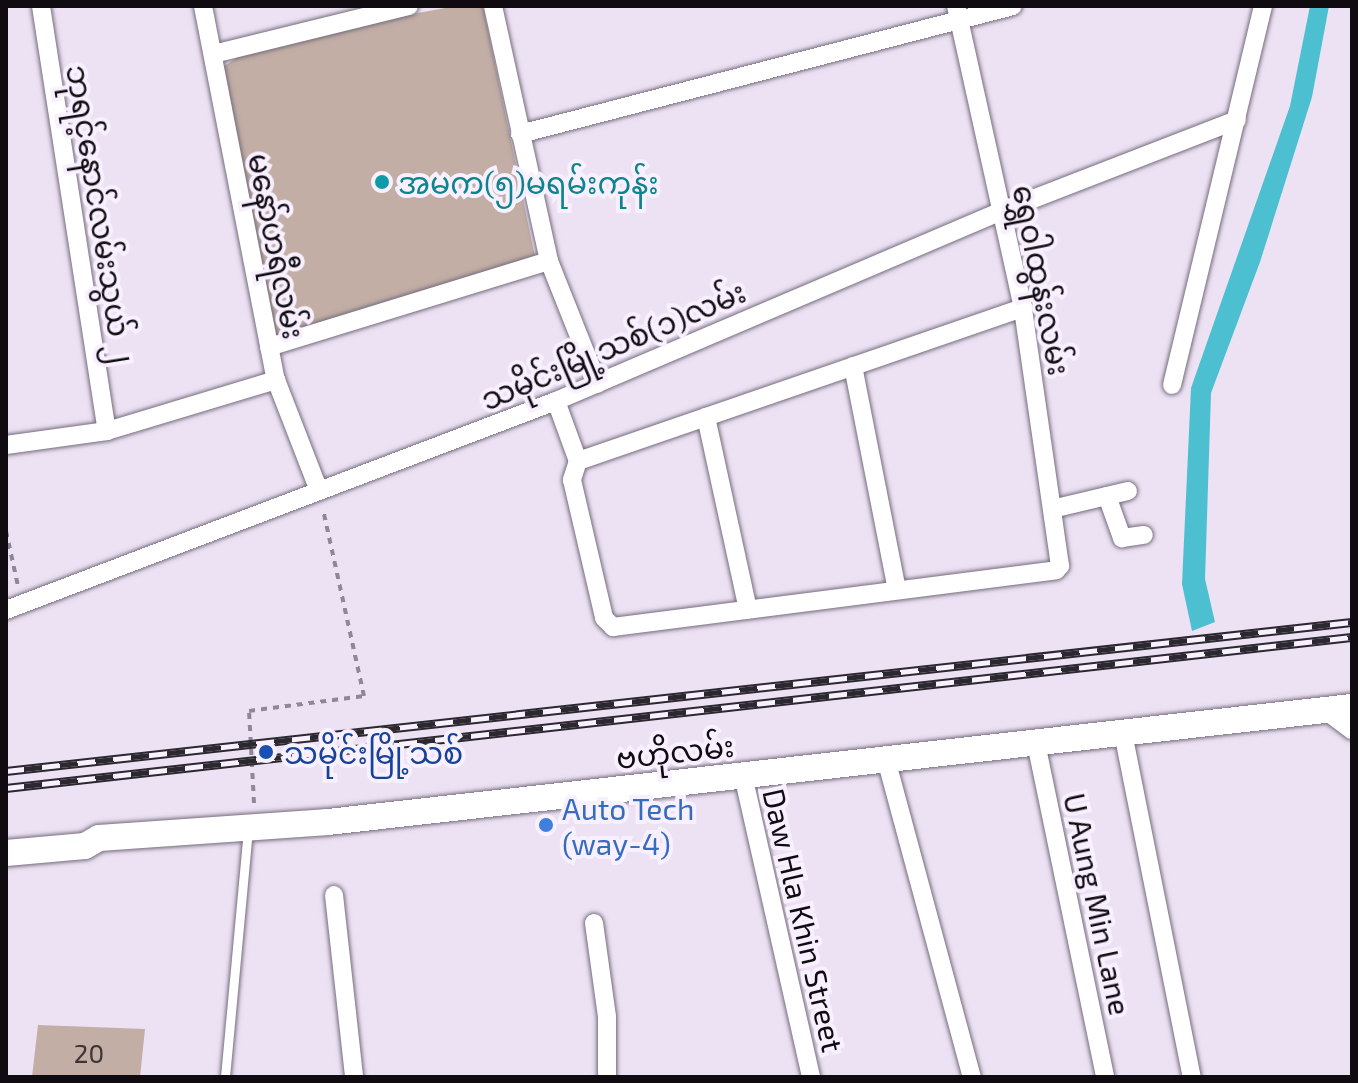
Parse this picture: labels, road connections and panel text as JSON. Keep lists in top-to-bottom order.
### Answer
{
  "streets": {
    "main road": ["ဗဟိုလမ်း"],
    "street": [
      "ဘုရင့်နောင်လမ်းသွယ် ၂",
      "မနော်ဟရီလမ်း",
      "ရွှေဝါထွန်းလမ်း",
      "သမိုင်းမြို့သစ်(၁)လမ်း",
      "U Aung Min Lane",
      "Daw Hla Khin Street"
    ]
  },
  "crossings": [
    ["မနော်ဟရီလမ်း", "သမိုင်းမြို့သစ်(၁)လမ်း"],
    ["ရွှေဝါထွန်းလမ်း", "သမိုင်းမြို့သစ်(၁)လမ်း"],
    ["ဗဟိုလမ်း", "U Aung Min Lane"],
    ["ဗဟိုလမ်း", "Daw Hla Khin Street"]
  ],
  "places": ["အမက(၅)မရမ်းကုန်း", "သမိုင်းမြို့သစ်", "Auto Tech (way-4)"],
  "house_numbers": ["20"]
}
